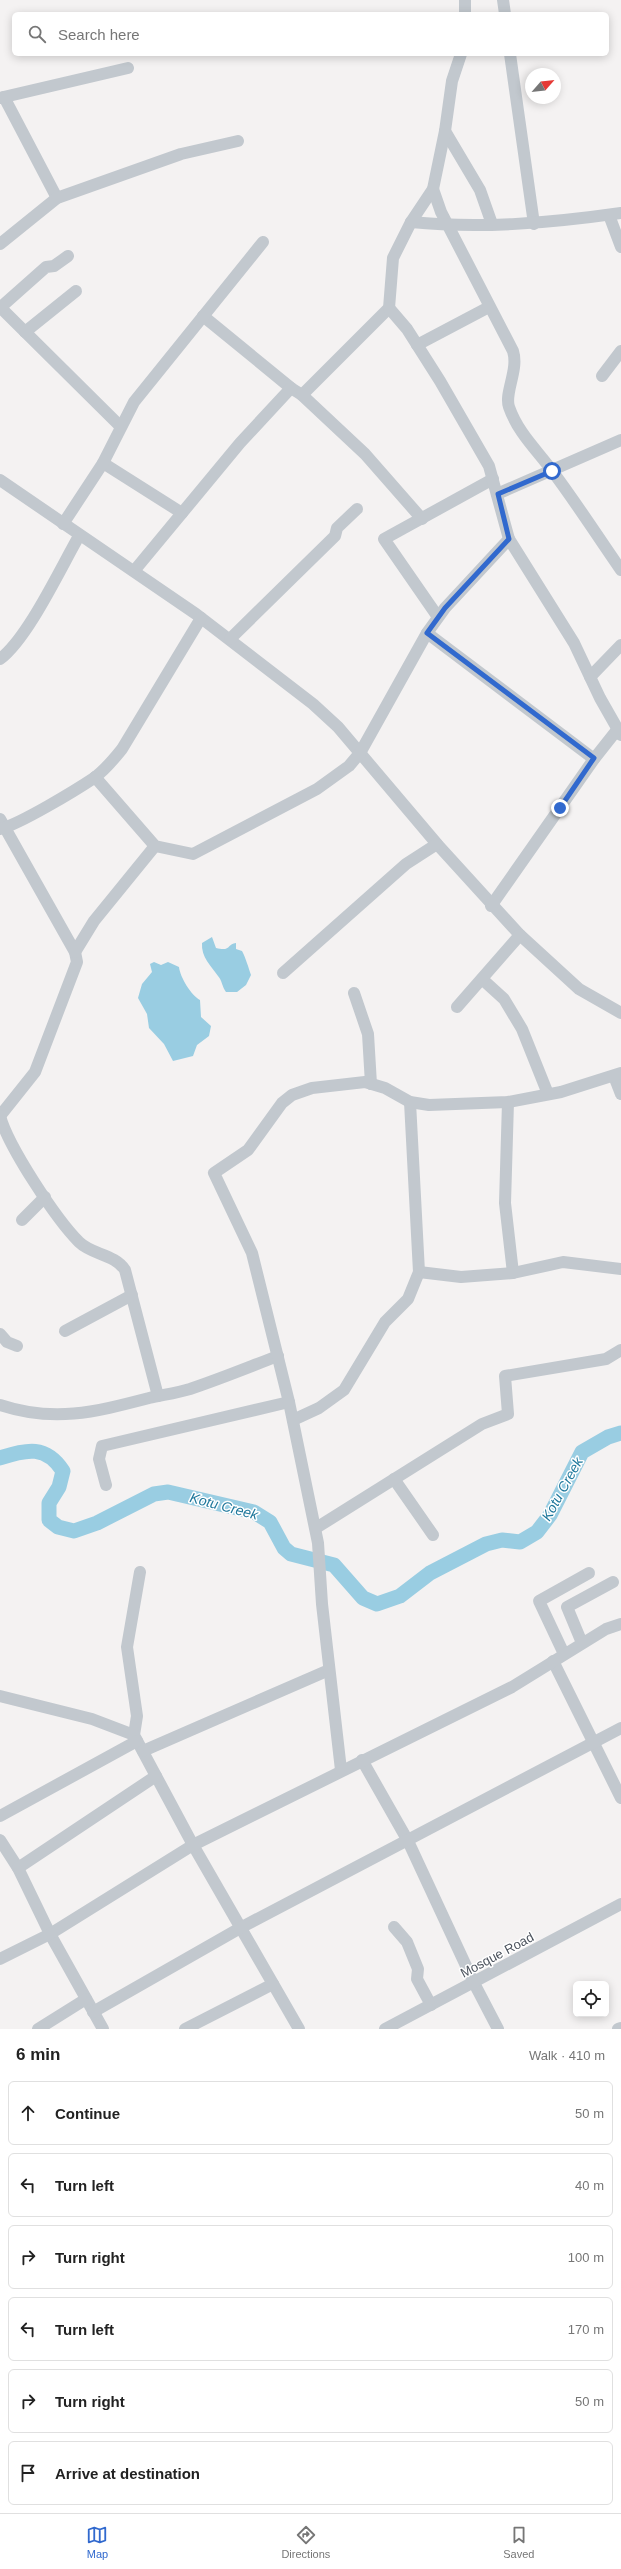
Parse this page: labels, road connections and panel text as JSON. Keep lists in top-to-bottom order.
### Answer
{
  "streets": {
    "street": ["Mosque Road"]
  },
  "water": ["Kotu Creek"],
  "north": "top right",
  "page": {
    "search": "Search here",
    "heading": ["6 min", "Walk · 410 m"],
    "list": [
      ["Continue", "50 m"],
      ["Turn left", "40 m"],
      ["Turn right", "100 m"],
      ["Turn left", "170 m"],
      ["Turn right", "50 m"],
      "Arrive at destination"
    ],
    "nav": ["Map", "Directions", "Saved"]
  }
}
